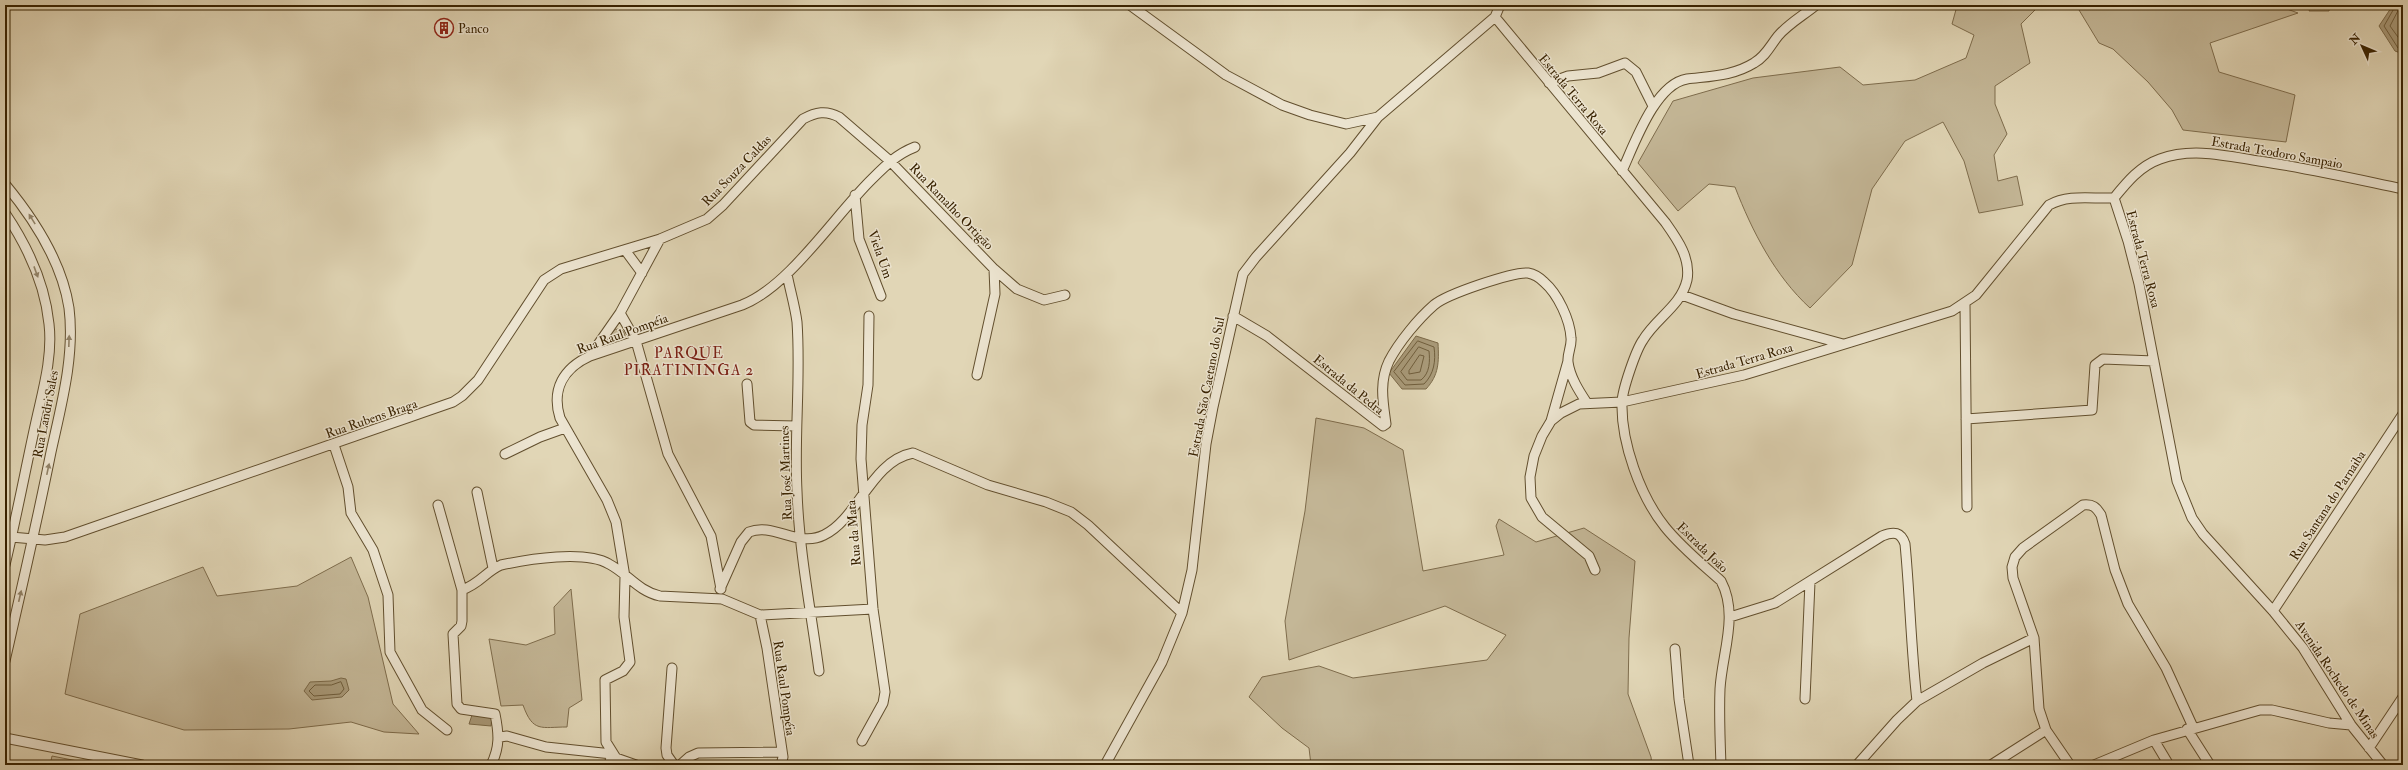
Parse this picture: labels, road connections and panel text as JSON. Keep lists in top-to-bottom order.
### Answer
{
  "streets": {
    "street": [
      "Estrada Terra Roxa",
      "Estrada Teodoro Sampaio",
      "Rua Souza Caldas",
      "Rua Ramalho Ortigão",
      "Viela Um",
      "Rua Raul Pompéia",
      "Estrada da Pedra",
      "Estrada São Caetano do Sul",
      "Rua Landri Sales",
      "Rua Rubens Braga",
      "Rua José Martines",
      "Rua Santana do Parnaiba",
      "Rua da Mata",
      "Estrada João",
      "Avenida Rochedo de Minas"
    ]
  },
  "crossings": [
    ["Estrada Terra Roxa", "Estrada Teodoro Sampaio"],
    ["Estrada Terra Roxa", "Estrada João"],
    ["Estrada Terra Roxa", "Avenida Rochedo de Minas"],
    ["Rua Souza Caldas", "Rua Ramalho Ortigão"],
    ["Rua Souza Caldas", "Rua Raul Pompéia"],
    ["Rua Souza Caldas", "Rua Rubens Braga"],
    ["Rua Ramalho Ortigão", "Rua Raul Pompéia"],
    ["Viela Um", "Rua Raul Pompéia"],
    ["Rua Raul Pompéia", "Rua José Martines"],
    ["Estrada da Pedra", "Estrada São Caetano do Sul"],
    ["Rua Landri Sales", "Rua Rubens Braga"],
    ["Rua Santana do Parnaiba", "Avenida Rochedo de Minas"]
  ],
  "districts": ["PARQUE PIRATININGA 2"],
  "places": {
    "building": ["Panco"]
  },
  "north": "top left"
}
